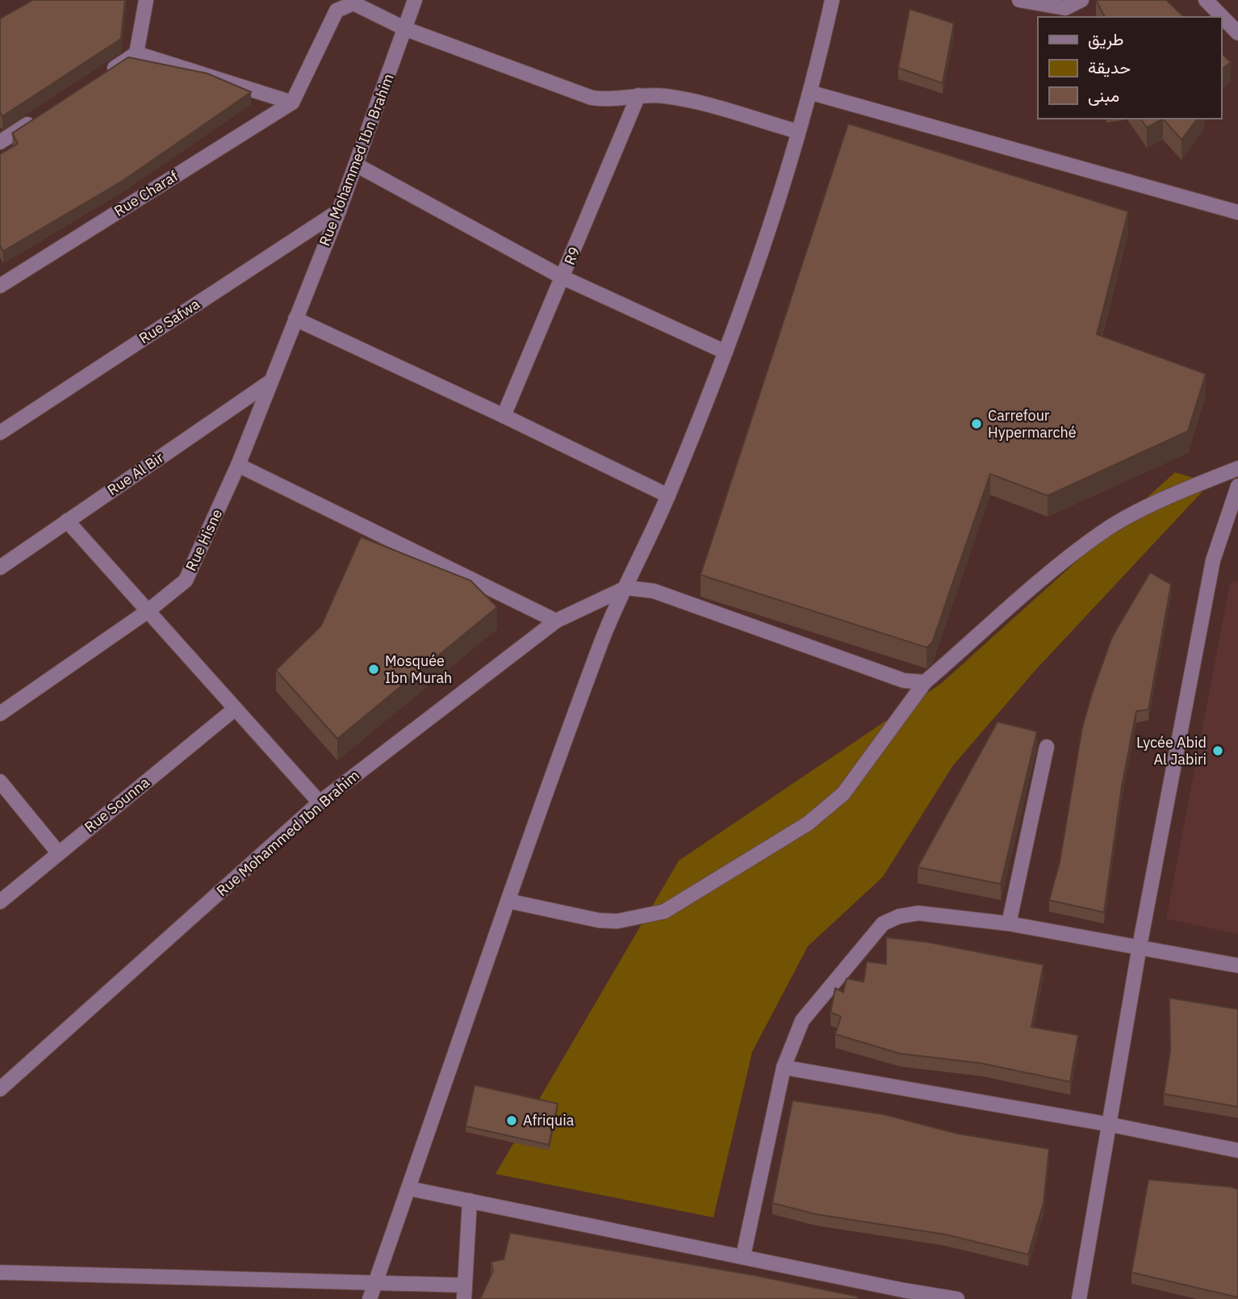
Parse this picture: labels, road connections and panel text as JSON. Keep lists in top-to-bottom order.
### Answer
{
  "streets": {
    "street": [
      "Rue Mohammed Ibn Brahim",
      "Rue Charaf",
      "R9",
      "Rue Safwa",
      "Rue Al Bir",
      "Rue Hisne",
      "Rue Sounna"
    ]
  },
  "crossings": [
    ["Rue Mohammed Ibn Brahim", "Rue Safwa"],
    ["Rue Mohammed Ibn Brahim", "Rue Hisne"],
    ["Rue Al Bir", "Rue Hisne"]
  ],
  "places": [
    "Carrefour Hypermarché",
    "Mosquée Ibn Murah",
    "Lycée Abid Al Jabiri",
    "Afriquia"
  ],
  "legend": ["طريق", "حديقة", "مبنى"]
}
